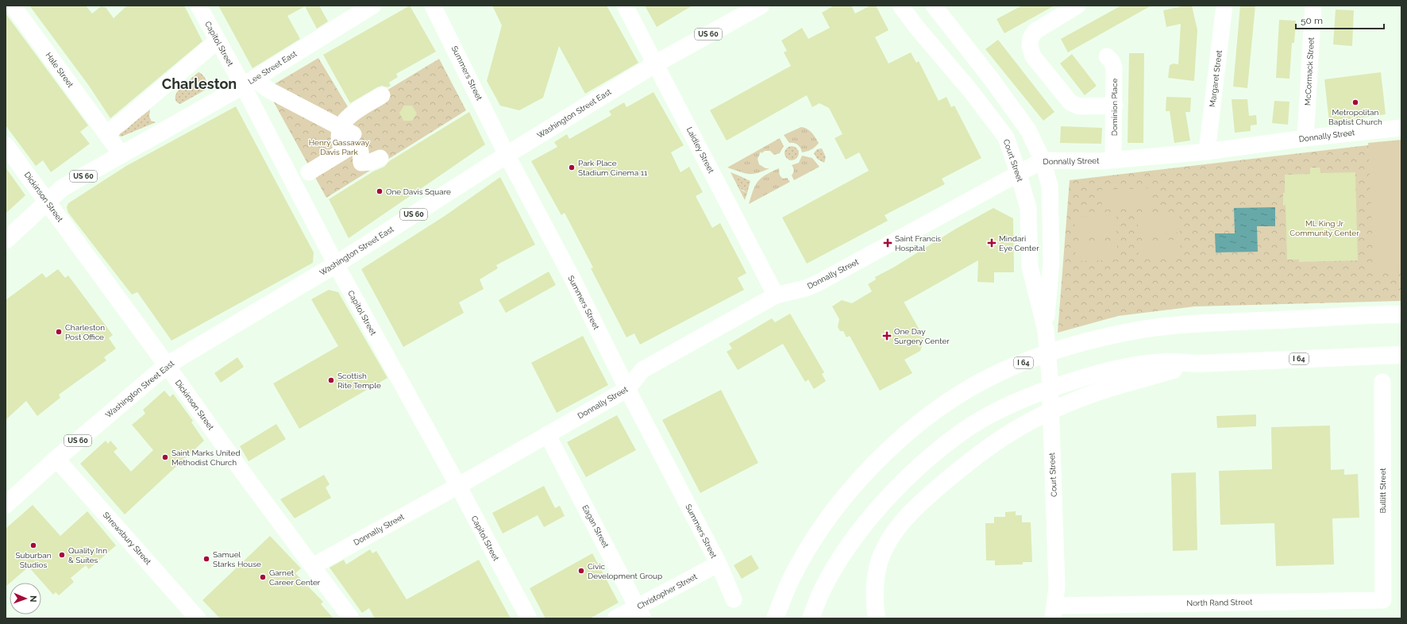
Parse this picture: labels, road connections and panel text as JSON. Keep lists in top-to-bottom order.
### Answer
{
  "streets": {
    "main road": [
      "US 60",
      "Lee Street East",
      "Washington Street East",
      "Dickinson Street",
      "I 64"
    ],
    "street": [
      "Capitol Street",
      "Hale Street",
      "McCormack Street",
      "Summers Street",
      "Margaret Street",
      "Dominion Place",
      "Donnally Street",
      "Laidley Street",
      "Court Street",
      "Bullitt Street",
      "Eagan Street",
      "Shrewsbury Street",
      "Christopher Street",
      "North Rand Street"
    ]
  },
  "crossings": [
    ["Capitol Street", "Lee Street East"],
    ["Capitol Street", "Washington Street East"],
    ["Capitol Street", "Donnally Street"],
    ["Lee Street East", "Dickinson Street"],
    ["McCormack Street", "Donnally Street"],
    ["Summers Street", "Washington Street East"],
    ["Summers Street", "Donnally Street"],
    ["Summers Street", "Christopher Street"],
    ["Margaret Street", "Donnally Street"],
    ["Dominion Place", "Donnally Street"],
    ["Washington Street East", "Laidley Street"],
    ["Washington Street East", "Dickinson Street"],
    ["Washington Street East", "Shrewsbury Street"],
    ["Donnally Street", "Laidley Street"],
    ["Donnally Street", "Court Street"],
    ["Donnally Street", "Dickinson Street"],
    ["Donnally Street", "Eagan Street"],
    ["Court Street", "North Rand Street"],
    ["Bullitt Street", "North Rand Street"],
    ["Eagan Street", "Christopher Street"]
  ],
  "districts": ["Charleston"],
  "parks": ["Henry Gassaway Davis Park", "ML King Jr Community Center"],
  "places": {
    "other": [
      "Metropolitan Baptist Church",
      "Park Place Stadium Cinema 11",
      "One Davis Square",
      "Charleston Post Office",
      "Scottish Rite Temple",
      "Saint Marks United Methodist Church",
      "Suburban Studios",
      "Quality Inn & Suites",
      "Samuel Starks House",
      "Civic Development Group",
      "Garnet Career Center"
    ],
    "health": ["Saint Francis Hospital", "Mindari Eye Center", "One Day Surgery Center"]
  },
  "scale_bar": "50 m",
  "north": "right"
}
